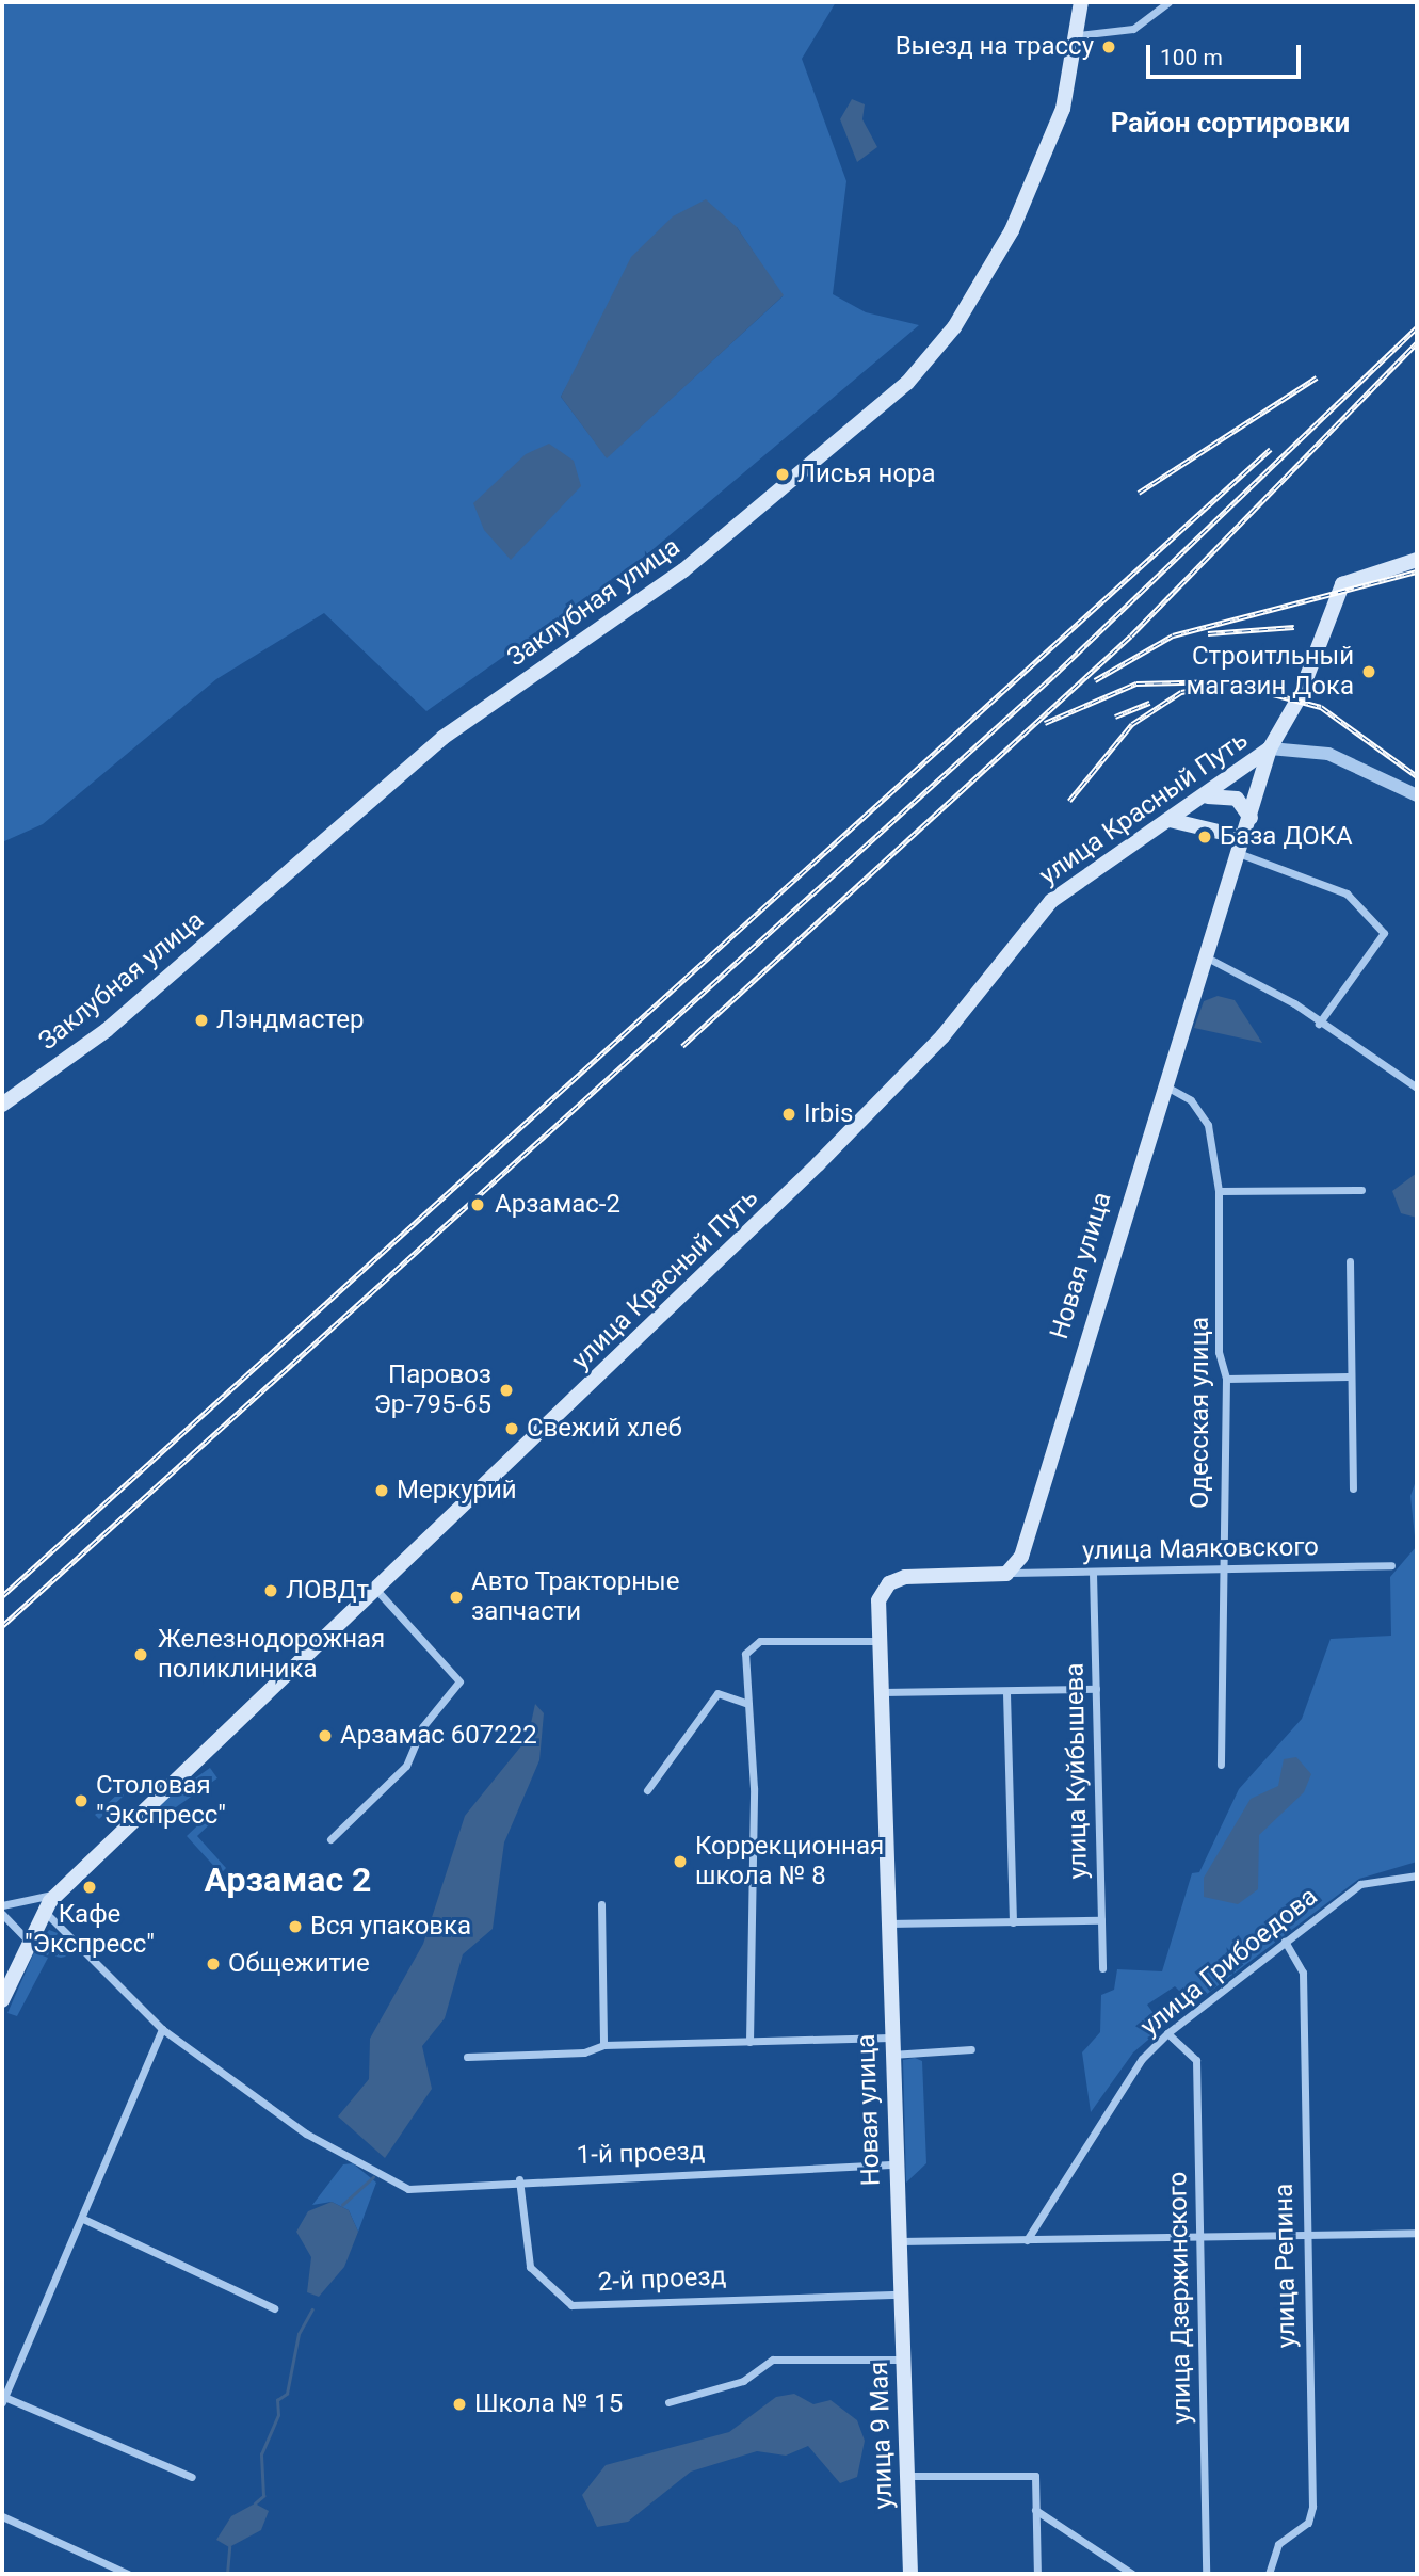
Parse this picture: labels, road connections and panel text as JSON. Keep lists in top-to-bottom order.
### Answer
{
  "streets": {
    "main road": [
      "Заклубная улица",
      "улица Красный Путь",
      "Новая улица",
      "улица 9 Мая"
    ],
    "street": [
      "Одесская улица",
      "улица Маяковского",
      "улица Куйбышева",
      "улица Грибоедова",
      "1-й проезд",
      "улица Репина",
      "2-й проезд",
      "улица Дзержинского"
    ]
  },
  "crossings": [
    ["улица Красный Путь", "Новая улица"],
    ["улица Красный Путь", "1-й проезд"],
    ["Новая улица", "Одесская улица"],
    ["Новая улица", "улица Маяковского"],
    ["Новая улица", "1-й проезд"],
    ["Новая улица", "2-й проезд"],
    ["Новая улица", "улица 9 Мая"],
    ["Одесская улица", "улица Маяковского"],
    ["улица Маяковского", "улица Куйбышева"],
    ["улица Грибоедова", "улица Репина"],
    ["улица Грибоедова", "улица Дзержинского"],
    ["1-й проезд", "2-й проезд"],
    ["2-й проезд", "улица 9 Мая"]
  ],
  "districts": ["Район сортировки", "Арзамас 2"],
  "places": [
    "Выезд на трассу",
    "Лисья нора",
    "Строитльный магазин Дока",
    "База ДОКА",
    "Лэндмастер",
    "Irbis",
    "Арзамас-2",
    "Паровоз Эр-795-65",
    "Свежий хлеб",
    "Меркурий",
    "ЛОВДт",
    "Авто Тракторные запчасти",
    "Железнодорожная поликлиника",
    "Арзамас 607222",
    "Столовая \"Экспресс\"",
    "Коррекционная школа № 8",
    "Кафе \"Экспресс\"",
    "Вся упаковка",
    "Общежитие",
    "Школа № 15"
  ],
  "scale_bar": "100 m"
}
